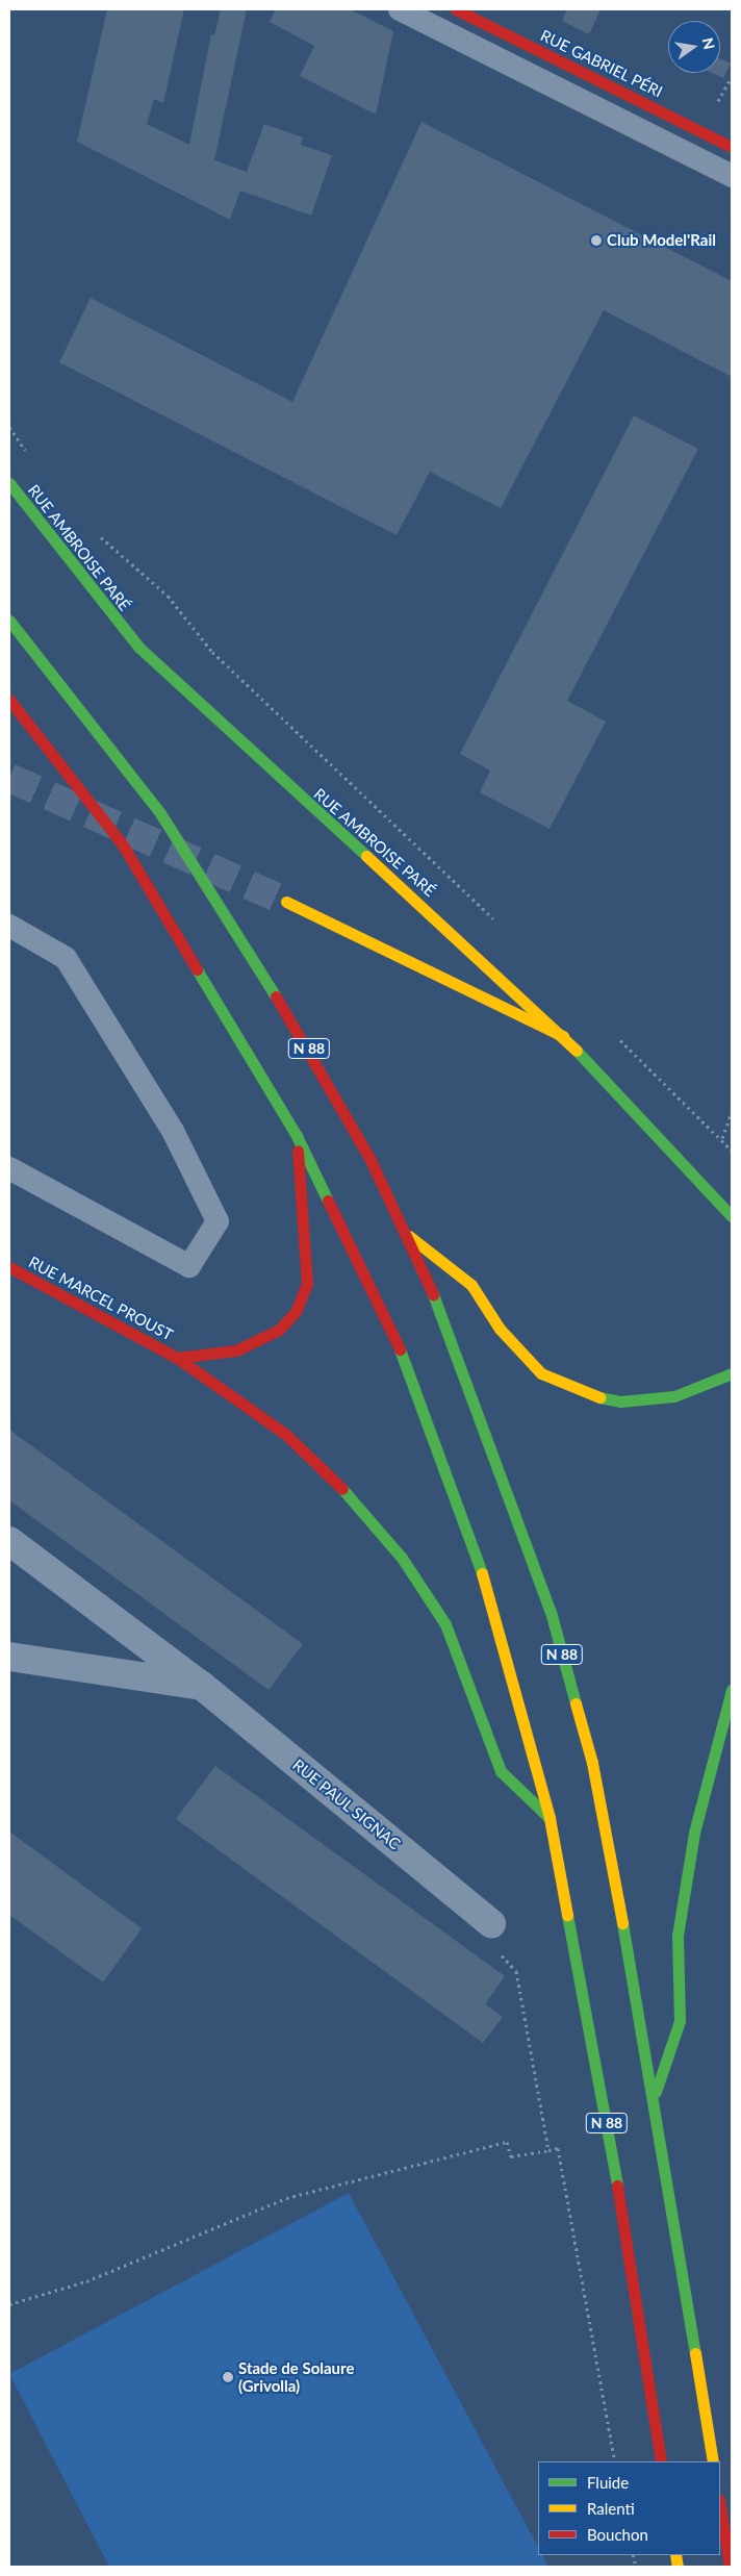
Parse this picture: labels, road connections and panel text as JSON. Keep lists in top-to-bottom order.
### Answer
{
  "streets": {
    "main road": [
      "RUE GABRIEL PÉRI",
      "RUE AMBROISE PARÉ",
      "N 88",
      "RUE MARCEL PROUST"
    ],
    "street": ["RUE PAUL SIGNAC"]
  },
  "crossings": [
    ["N 88", "RUE MARCEL PROUST"]
  ],
  "places": ["Club Model'Rail", "Stade de Solaure (Grivolla)"],
  "legend": ["Fluide", "Ralenti", "Bouchon"],
  "north": "right"
}
